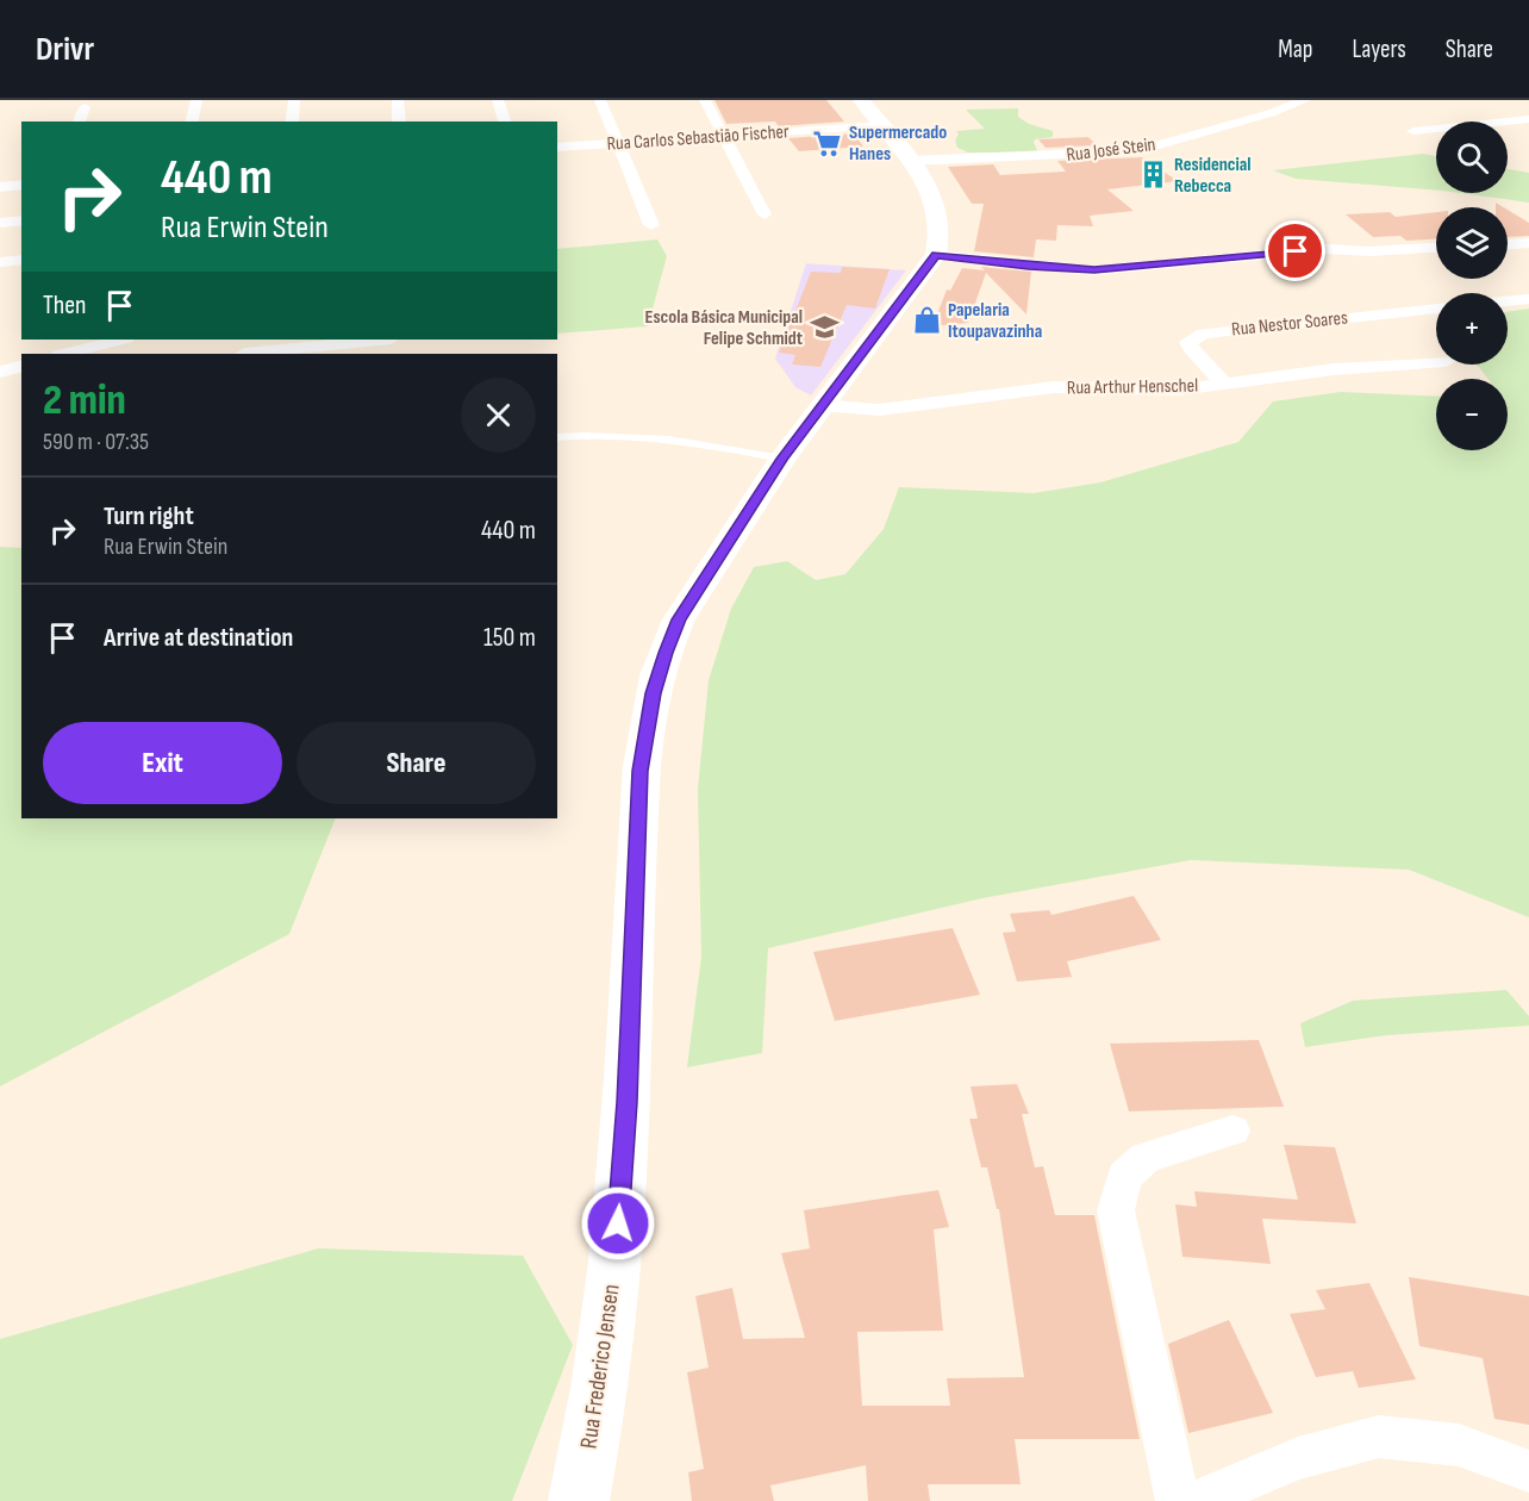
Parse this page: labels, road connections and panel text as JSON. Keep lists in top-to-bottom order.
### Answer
{
  "streets": {
    "main road": ["Rua Frederico Jensen"],
    "street": [
      "Rua Carlos Sebastião Fischer",
      "Rua José Stein",
      "Rua Nestor Soares",
      "Rua Arthur Henschel"
    ]
  },
  "crossings": [
    ["Rua Nestor Soares", "Rua Arthur Henschel"],
    ["Rua Arthur Henschel", "Rua Frederico Jensen"]
  ],
  "places": {
    "supermarket": ["Supermercado Hanes"],
    "building": ["Residencial Rebecca"],
    "shop": ["Papelaria Itoupavazinha"],
    "school or university": ["Escola Básica Municipal Felipe Schmidt"]
  },
  "page": {
    "header": "Drivr",
    "nav": ["Map", "Layers", "Share"],
    "map_buttons": ["+", "−"],
    "turn": ["440 m", "Rua Erwin Stein"],
    "then": "Then",
    "heading": ["2 min", "590 m · 07:35"],
    "list": [
      {
        "name": "Turn right",
        "note": "Rua Erwin Stein",
        "value": "440 m"
      },
      {
        "name": "Arrive at destination",
        "value": "150 m"
      }
    ],
    "buttons": ["Exit", "Share"]
  }
}
